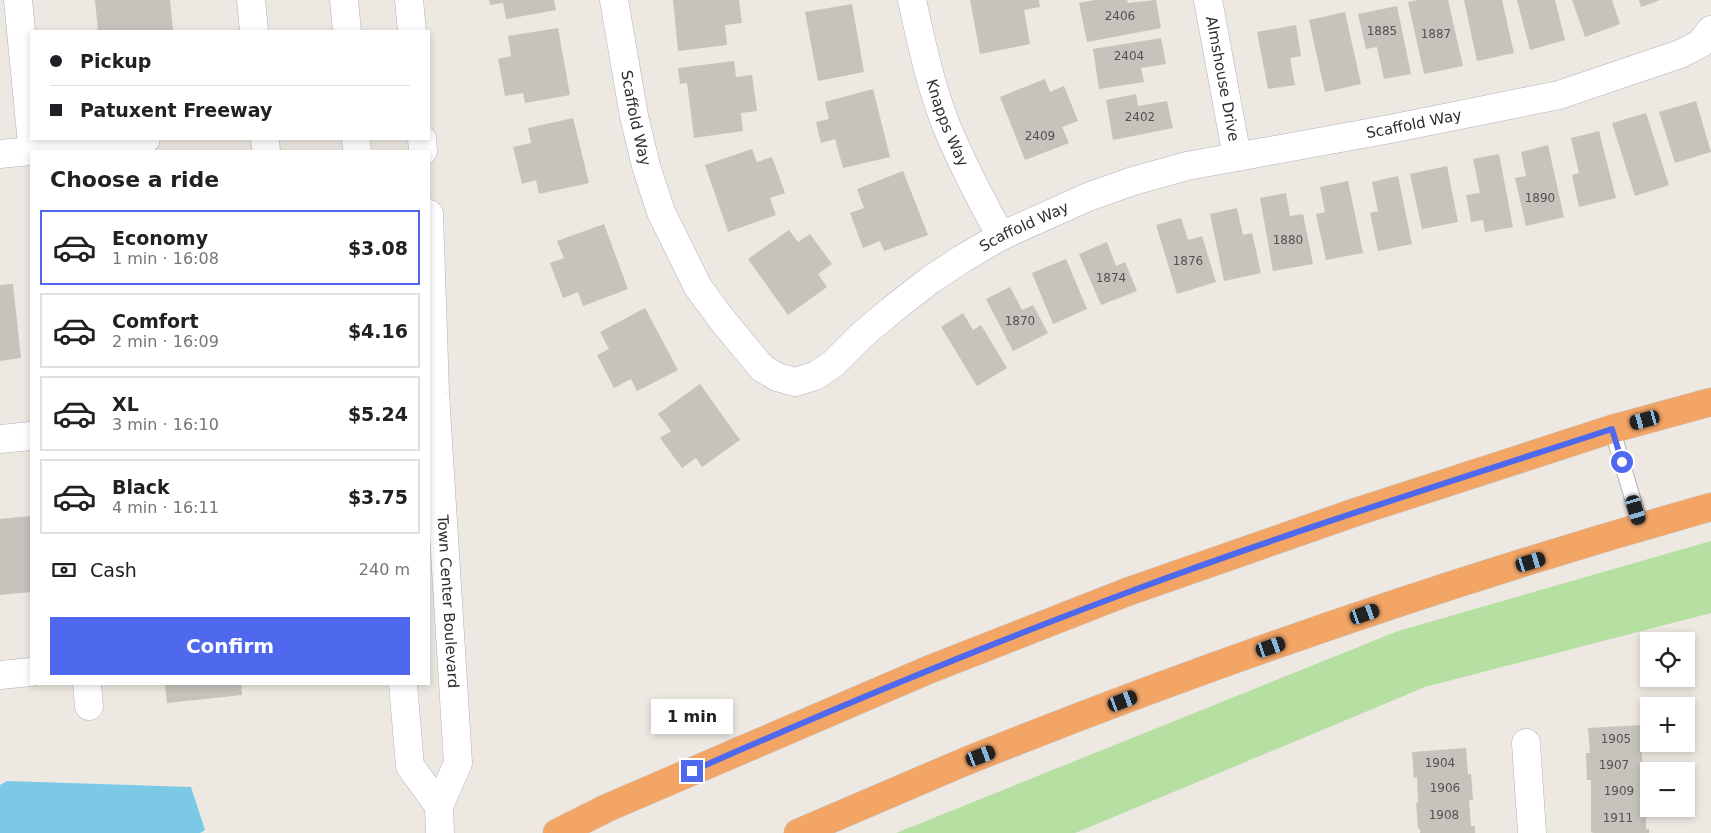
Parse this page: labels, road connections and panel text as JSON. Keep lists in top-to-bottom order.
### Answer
{
  "streets": {
    "street": [
      "Almshouse Drive",
      "Scaffold Way",
      "Knapps Way",
      "Town Center Boulevard"
    ]
  },
  "crossings": [
    ["Almshouse Drive", "Scaffold Way"],
    ["Scaffold Way", "Knapps Way"]
  ],
  "house_numbers": [
    "2406",
    "1885",
    "1887",
    "2404",
    "2402",
    "2409",
    "1890",
    "1880",
    "1876",
    "1874",
    "1870",
    "1905",
    "1904",
    "1907",
    "1906",
    "1909",
    "1908",
    "1911"
  ],
  "page": {
    "banner": ["Pickup", "Patuxent Freeway"],
    "heading": "Choose a ride",
    "list": [
      {
        "name": "Economy",
        "note": "1 min · 16:08",
        "value": "$3.08"
      },
      {
        "name": "Comfort",
        "note": "2 min · 16:09",
        "value": "$4.16"
      },
      {
        "name": "XL",
        "note": "3 min · 16:10",
        "value": "$5.24"
      },
      {
        "name": "Black",
        "note": "4 min · 16:11",
        "value": "$3.75"
      }
    ],
    "pay": ["Cash", "240 m"],
    "buttons": "Confirm",
    "map_buttons": ["+", "−"],
    "bubble": "1 min"
  }
}
